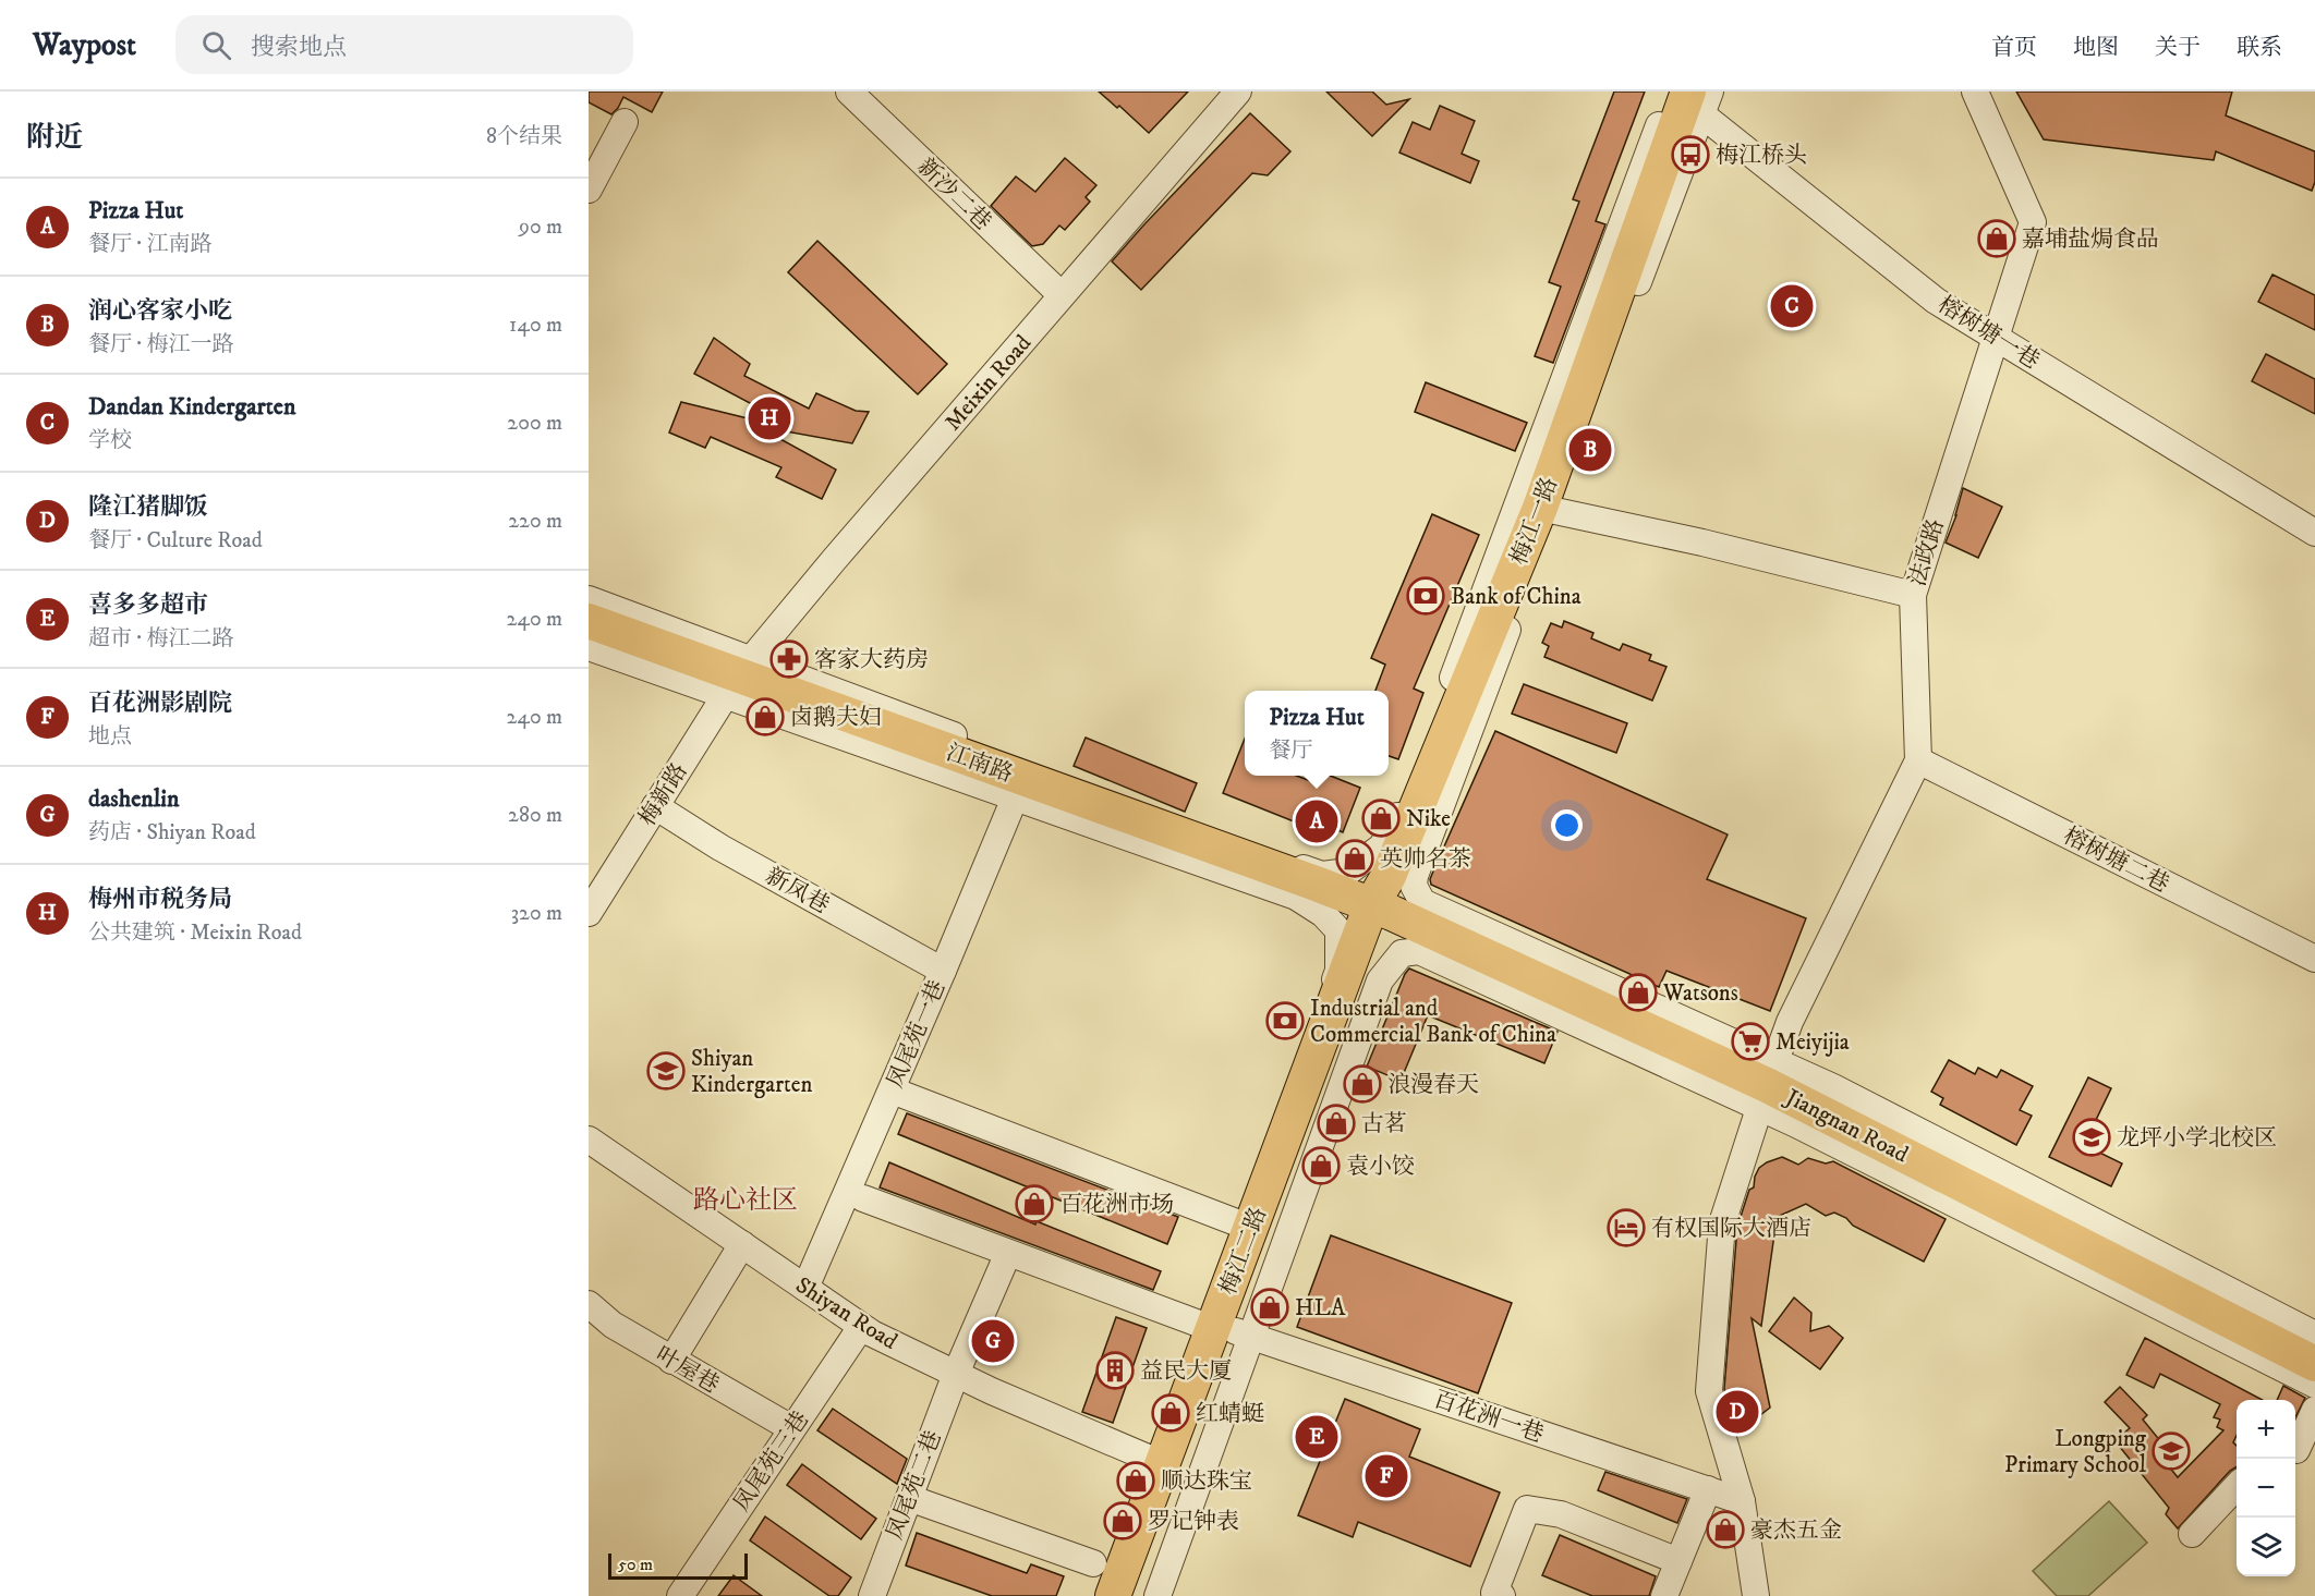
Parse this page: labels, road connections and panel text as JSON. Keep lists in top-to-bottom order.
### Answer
{
  "streets": {
    "main road": [
      "梅江一路",
      "江南路",
      "Jiangnan Road",
      "梅江二路"
    ],
    "street": [
      "新沙二巷",
      "榕树塘一巷",
      "Meixin Road",
      "法政路",
      "梅新路",
      "榕树塘二巷",
      "新凤巷",
      "凤尾苑一巷",
      "Shiyan Road",
      "叶屋巷",
      "百花洲一巷",
      "凤尾苑三巷",
      "凤尾苑二巷"
    ]
  },
  "crossings": [
    ["新沙二巷", "Meixin Road"],
    ["榕树塘一巷", "梅江一路"],
    ["榕树塘一巷", "法政路"],
    ["Meixin Road", "江南路"],
    ["Meixin Road", "梅新路"],
    ["梅江一路", "江南路"],
    ["梅江一路", "Jiangnan Road"],
    ["梅江一路", "梅江二路"],
    ["法政路", "榕树塘二巷"],
    ["法政路", "Jiangnan Road"],
    ["法政路", "百花洲一巷"],
    ["江南路", "梅新路"],
    ["江南路", "凤尾苑一巷"],
    ["江南路", "Jiangnan Road"],
    ["江南路", "梅江二路"],
    ["梅新路", "新凤巷"],
    ["新凤巷", "凤尾苑一巷"],
    ["凤尾苑一巷", "Shiyan Road"],
    ["Jiangnan Road", "梅江二路"],
    ["梅江二路", "Shiyan Road"],
    ["梅江二路", "百花洲一巷"],
    ["Shiyan Road", "凤尾苑三巷"],
    ["Shiyan Road", "凤尾苑二巷"],
    ["叶屋巷", "凤尾苑三巷"],
    ["百花洲一巷", "凤尾苑二巷"]
  ],
  "districts": ["路心社区"],
  "places": {
    "bus stop": ["梅江桥头"],
    "shop": [
      "嘉埔盐焗食品",
      "卤鹅夫妇",
      "Nike",
      "英帅名茶",
      "Watsons",
      "浪漫春天",
      "古茗",
      "袁小饺",
      "百花洲市场",
      "HLA",
      "红蜻蜓",
      "顺达珠宝",
      "罗记钟表",
      "豪杰五金"
    ],
    "bank": ["Bank of China", "Industrial and Commercial Bank of China"],
    "pharmacy": ["客家大药房"],
    "supermarket": ["Meiyijia"],
    "school or university": ["Shiyan Kindergarten", "龙坪小学北校区", "Longping Primary School"],
    "hotel": ["有权国际大酒店"],
    "building": ["益民大厦"]
  },
  "scale_bar": "50 m",
  "page": {
    "header": "Waypost",
    "search": "搜索地点",
    "nav": [
      "首页",
      "地图",
      "关于",
      "联系"
    ],
    "heading": ["附近", "8个结果"],
    "list": [
      {
        "mark": "A",
        "name": "Pizza Hut",
        "note": "餐厅 · 江南路",
        "value": "90 m"
      },
      {
        "mark": "B",
        "name": "润心客家小吃",
        "note": "餐厅 · 梅江一路",
        "value": "140 m"
      },
      {
        "mark": "C",
        "name": "Dandan Kindergarten",
        "note": "学校",
        "value": "200 m"
      },
      {
        "mark": "D",
        "name": "隆江猪脚饭",
        "note": "餐厅 · Culture Road",
        "value": "220 m"
      },
      {
        "mark": "E",
        "name": "喜多多超市",
        "note": "超市 · 梅江二路",
        "value": "240 m"
      },
      {
        "mark": "F",
        "name": "百花洲影剧院",
        "note": "地点",
        "value": "240 m"
      },
      {
        "mark": "G",
        "name": "dashenlin",
        "note": "药店 · Shiyan Road",
        "value": "280 m"
      },
      {
        "mark": "H",
        "name": "梅州市税务局",
        "note": "公共建筑 · Meixin Road",
        "value": "320 m"
      }
    ],
    "pins": [
      "C",
      "H",
      "B",
      "A",
      "G",
      "D",
      "E",
      "F"
    ],
    "popup": ["Pizza Hut", "餐厅"],
    "map_buttons": ["+", "−"],
    "scale": "50 m"
  }
}
